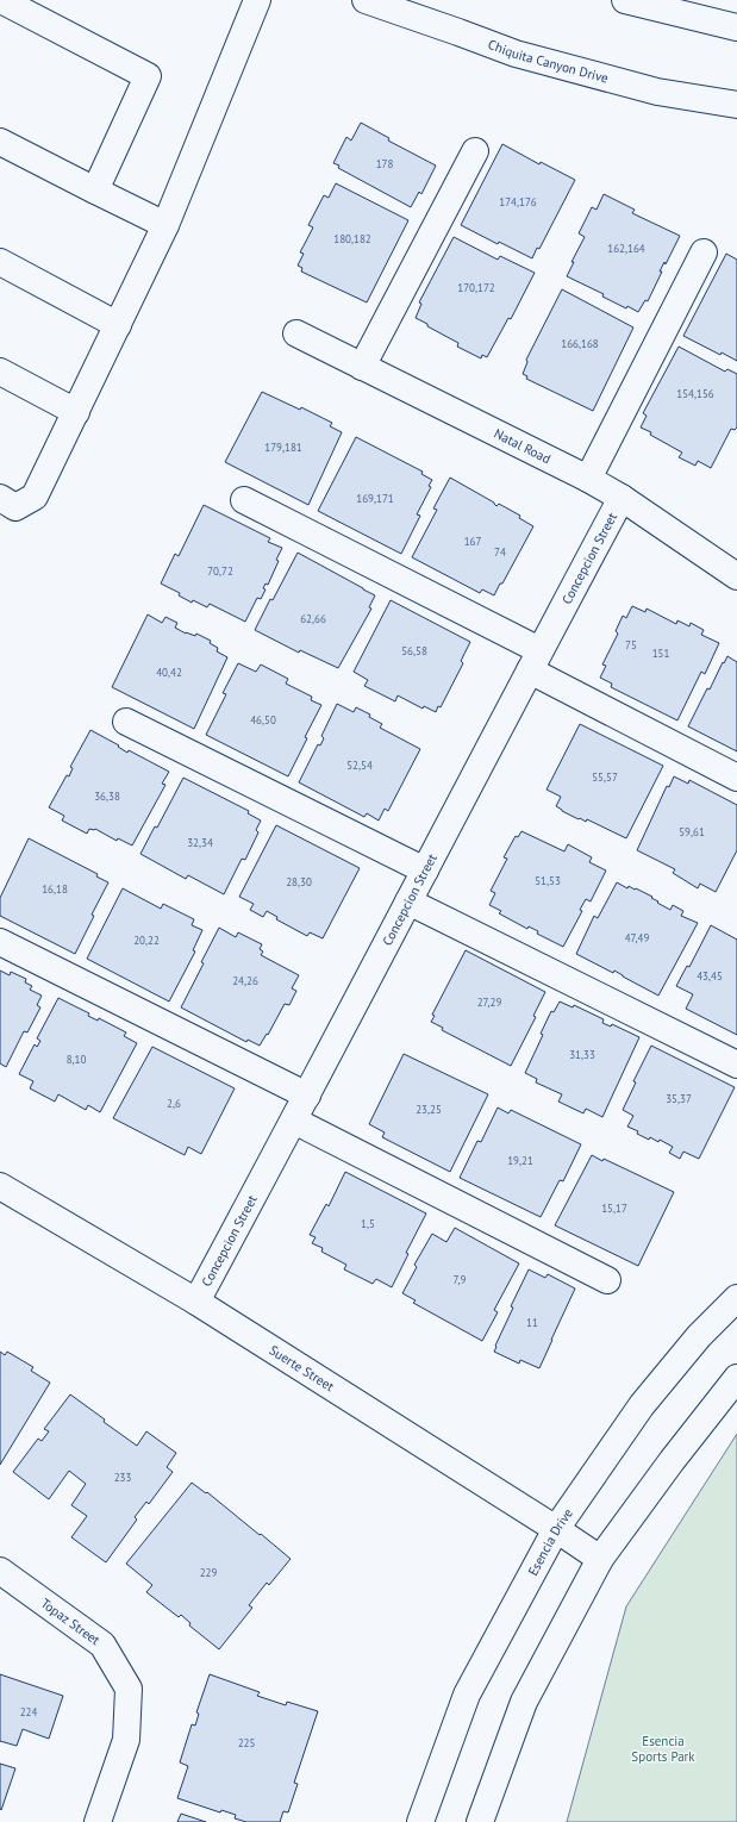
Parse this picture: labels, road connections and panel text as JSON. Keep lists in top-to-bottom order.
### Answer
{
  "streets": {
    "street": [
      "Chiquita Canyon Drive",
      "Natal Road",
      "Concepcion Street",
      "Suerte Street",
      "Esencia Drive",
      "Topaz Street"
    ]
  },
  "crossings": [
    ["Natal Road", "Concepcion Street"],
    ["Concepcion Street", "Suerte Street"],
    ["Suerte Street", "Esencia Drive"]
  ],
  "parks": ["Esencia Sports Park"],
  "house_numbers": [
    "178",
    "174,176",
    "180,182",
    "162,164",
    "170,172",
    "166,168",
    "154,156",
    "179,181",
    "169,171",
    "167",
    "74",
    "70,72",
    "62,66",
    "75",
    "56,58",
    "151",
    "40,42",
    "46,50",
    "52,54",
    "55,57",
    "36,38",
    "59,61",
    "32,34",
    "51,53",
    "28,30",
    "16,18",
    "47,49",
    "20,22",
    "43,45",
    "24,26",
    "27,29",
    "31,33",
    "8,10",
    "35,37",
    "2,6",
    "23,25",
    "19,21",
    "15,17",
    "1,5",
    "7,9",
    "11",
    "233",
    "229",
    "224",
    "225"
  ]
}
